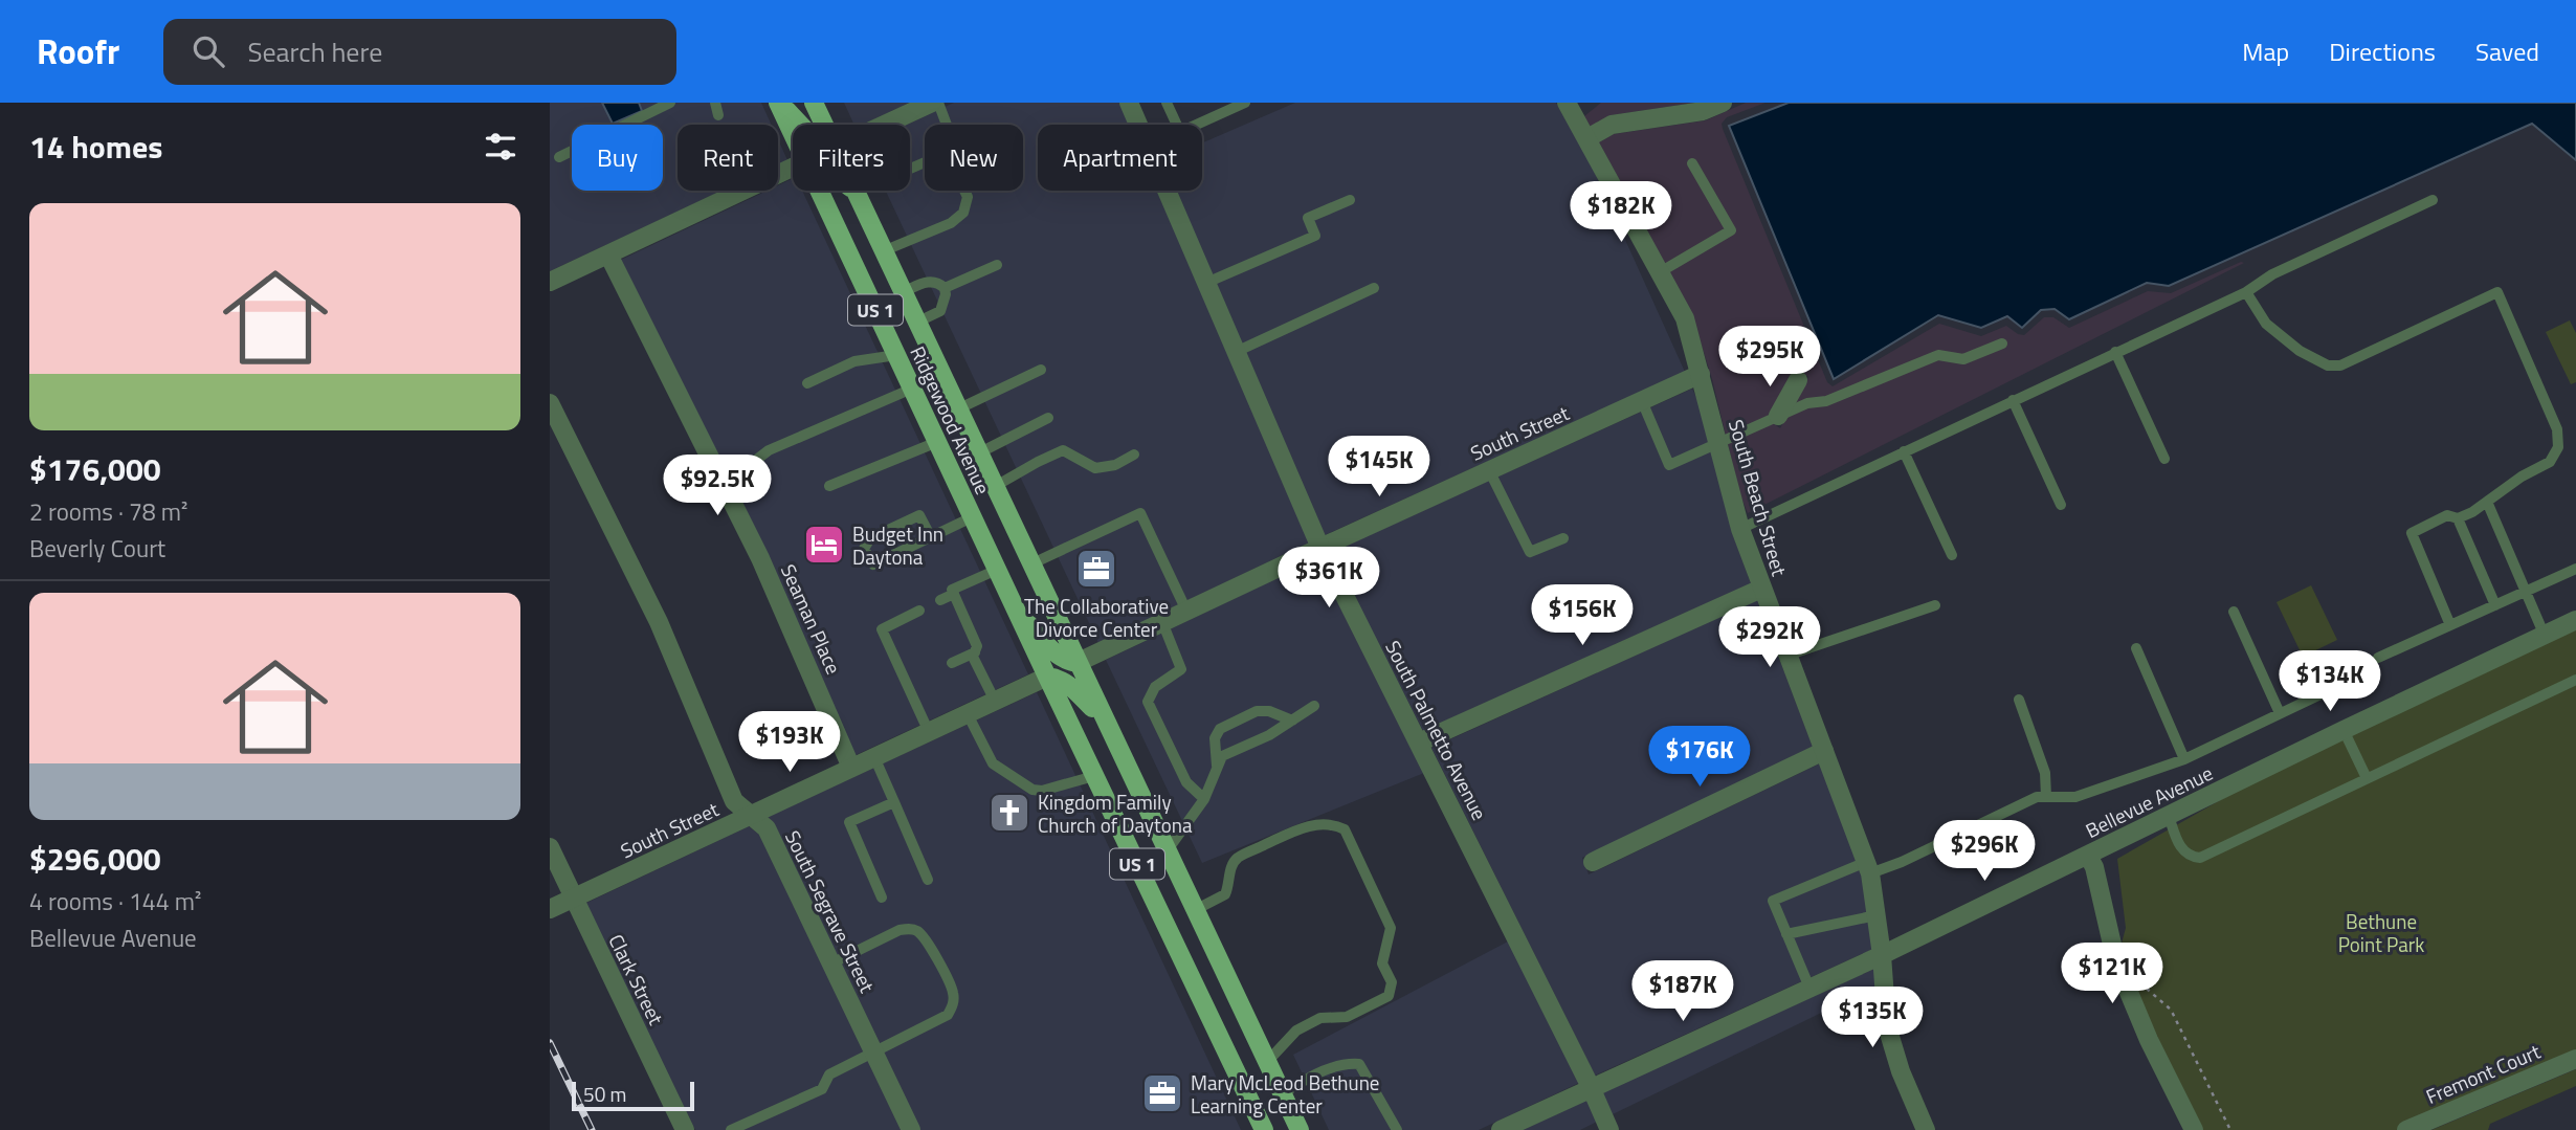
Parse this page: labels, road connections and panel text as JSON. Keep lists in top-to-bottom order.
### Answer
{
  "streets": {
    "main road": ["US 1", "Ridgewood Avenue"],
    "street": [
      "South Street",
      "South Beach Street",
      "Seaman Place",
      "South Palmetto Avenue",
      "Bellevue Avenue",
      "South Segrave Street",
      "Clark Street",
      "Fremont Court"
    ]
  },
  "crossings": [
    ["US 1", "Ridgewood Avenue"],
    ["US 1", "South Street"],
    ["Ridgewood Avenue", "South Street"],
    ["South Street", "South Beach Street"],
    ["South Street", "Seaman Place"],
    ["South Street", "South Palmetto Avenue"],
    ["South Street", "South Segrave Street"],
    ["South Street", "Clark Street"],
    ["South Beach Street", "Bellevue Avenue"],
    ["South Palmetto Avenue", "Bellevue Avenue"]
  ],
  "parks": ["Bethune Point Park"],
  "places": {
    "hotel": ["Budget Inn Daytona"],
    "office": ["The Collaborative Divorce Center", "Mary McLeod Bethune Learning Center"],
    "church": ["Kingdom Family Church of Daytona"]
  },
  "scale_bar": "50 m",
  "page": {
    "header": "Roofr",
    "search": "Search here",
    "nav": ["Map", "Directions", "Saved"],
    "heading": "14 homes",
    "chip": [
      "Buy",
      "Rent",
      "Filters",
      "New",
      "Apartment"
    ],
    "price": [
      "$182K",
      "$295K",
      "$145K",
      "$92.5K",
      "$361K",
      "$156K",
      "$292K",
      "$134K",
      "$193K",
      "$176K",
      "$296K",
      "$121K",
      "$187K",
      "$135K"
    ],
    "list": [
      {
        "name": "$176,000",
        "note": "2 rooms · 78 m² · Beverly Court"
      },
      {
        "name": "$296,000",
        "note": "4 rooms · 144 m² · Bellevue Avenue"
      }
    ],
    "scale": "50 m"
  }
}
